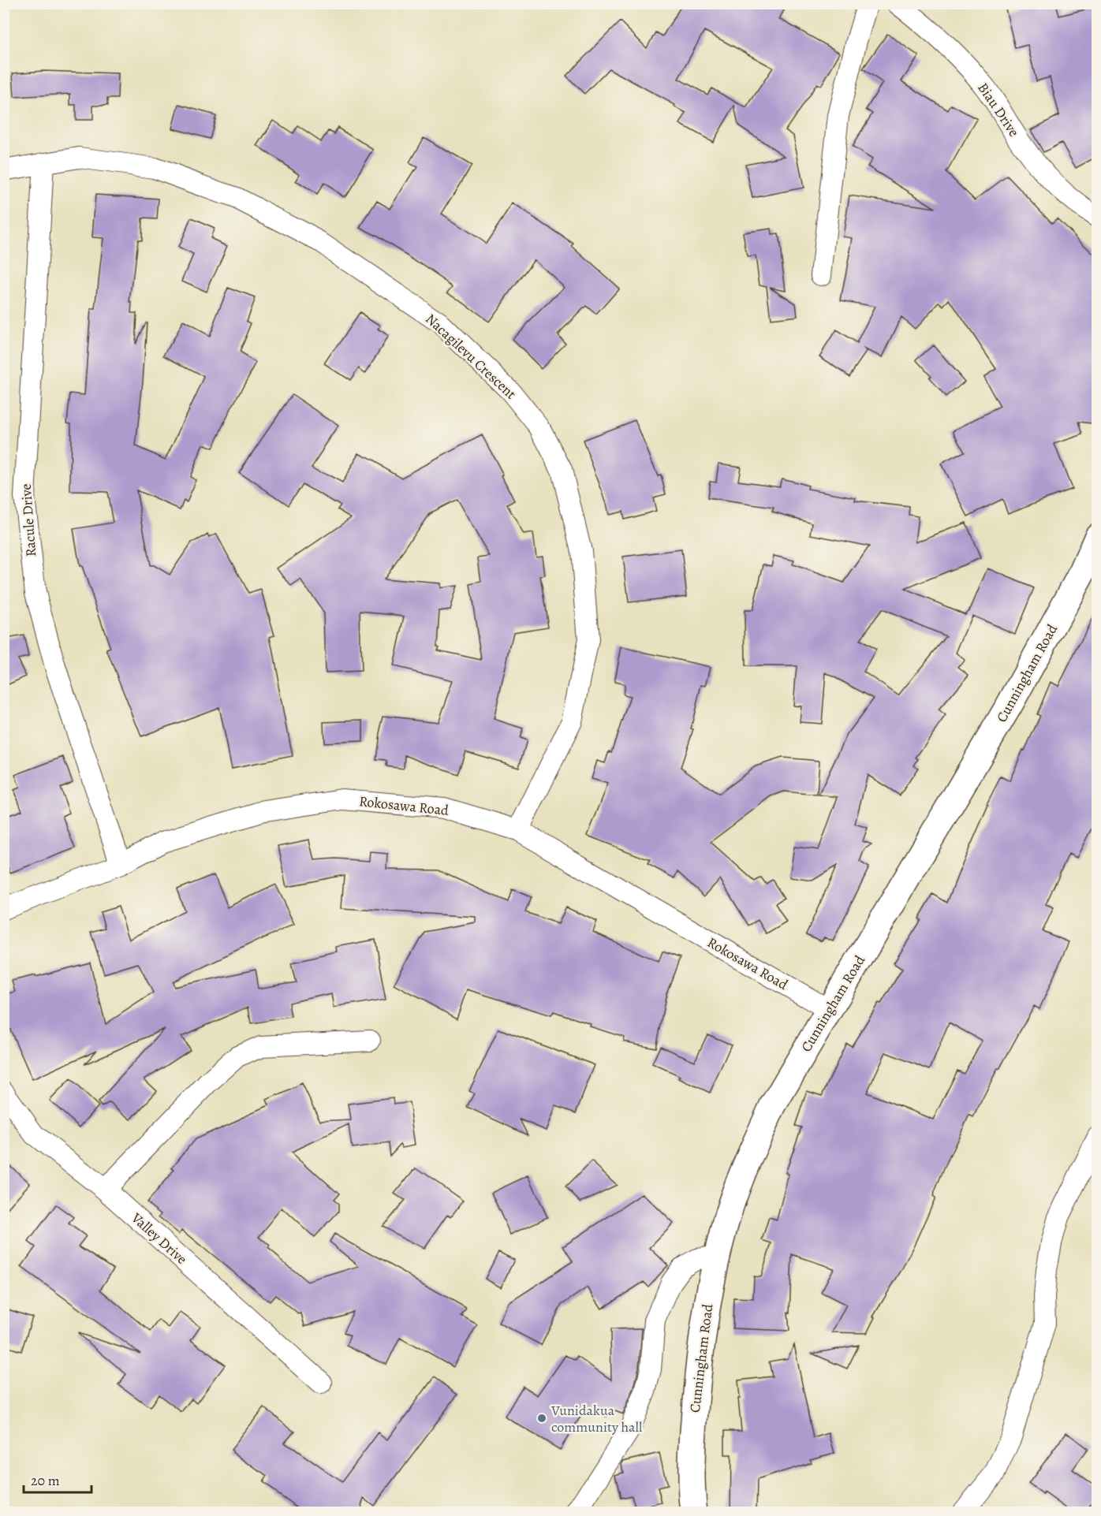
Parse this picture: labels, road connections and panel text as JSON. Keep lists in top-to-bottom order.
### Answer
{
  "streets": {
    "main road": ["Cunningham Road"],
    "street": [
      "Biau Drive",
      "Nacagilevu Crescent",
      "Racule Drive",
      "Rokosawa Road",
      "Valley Drive"
    ]
  },
  "crossings": [
    ["Nacagilevu Crescent", "Racule Drive"],
    ["Nacagilevu Crescent", "Rokosawa Road"],
    ["Racule Drive", "Rokosawa Road"],
    ["Cunningham Road", "Rokosawa Road"]
  ],
  "places": ["Vunidakua community hall"],
  "scale_bar": "20 m"
}
